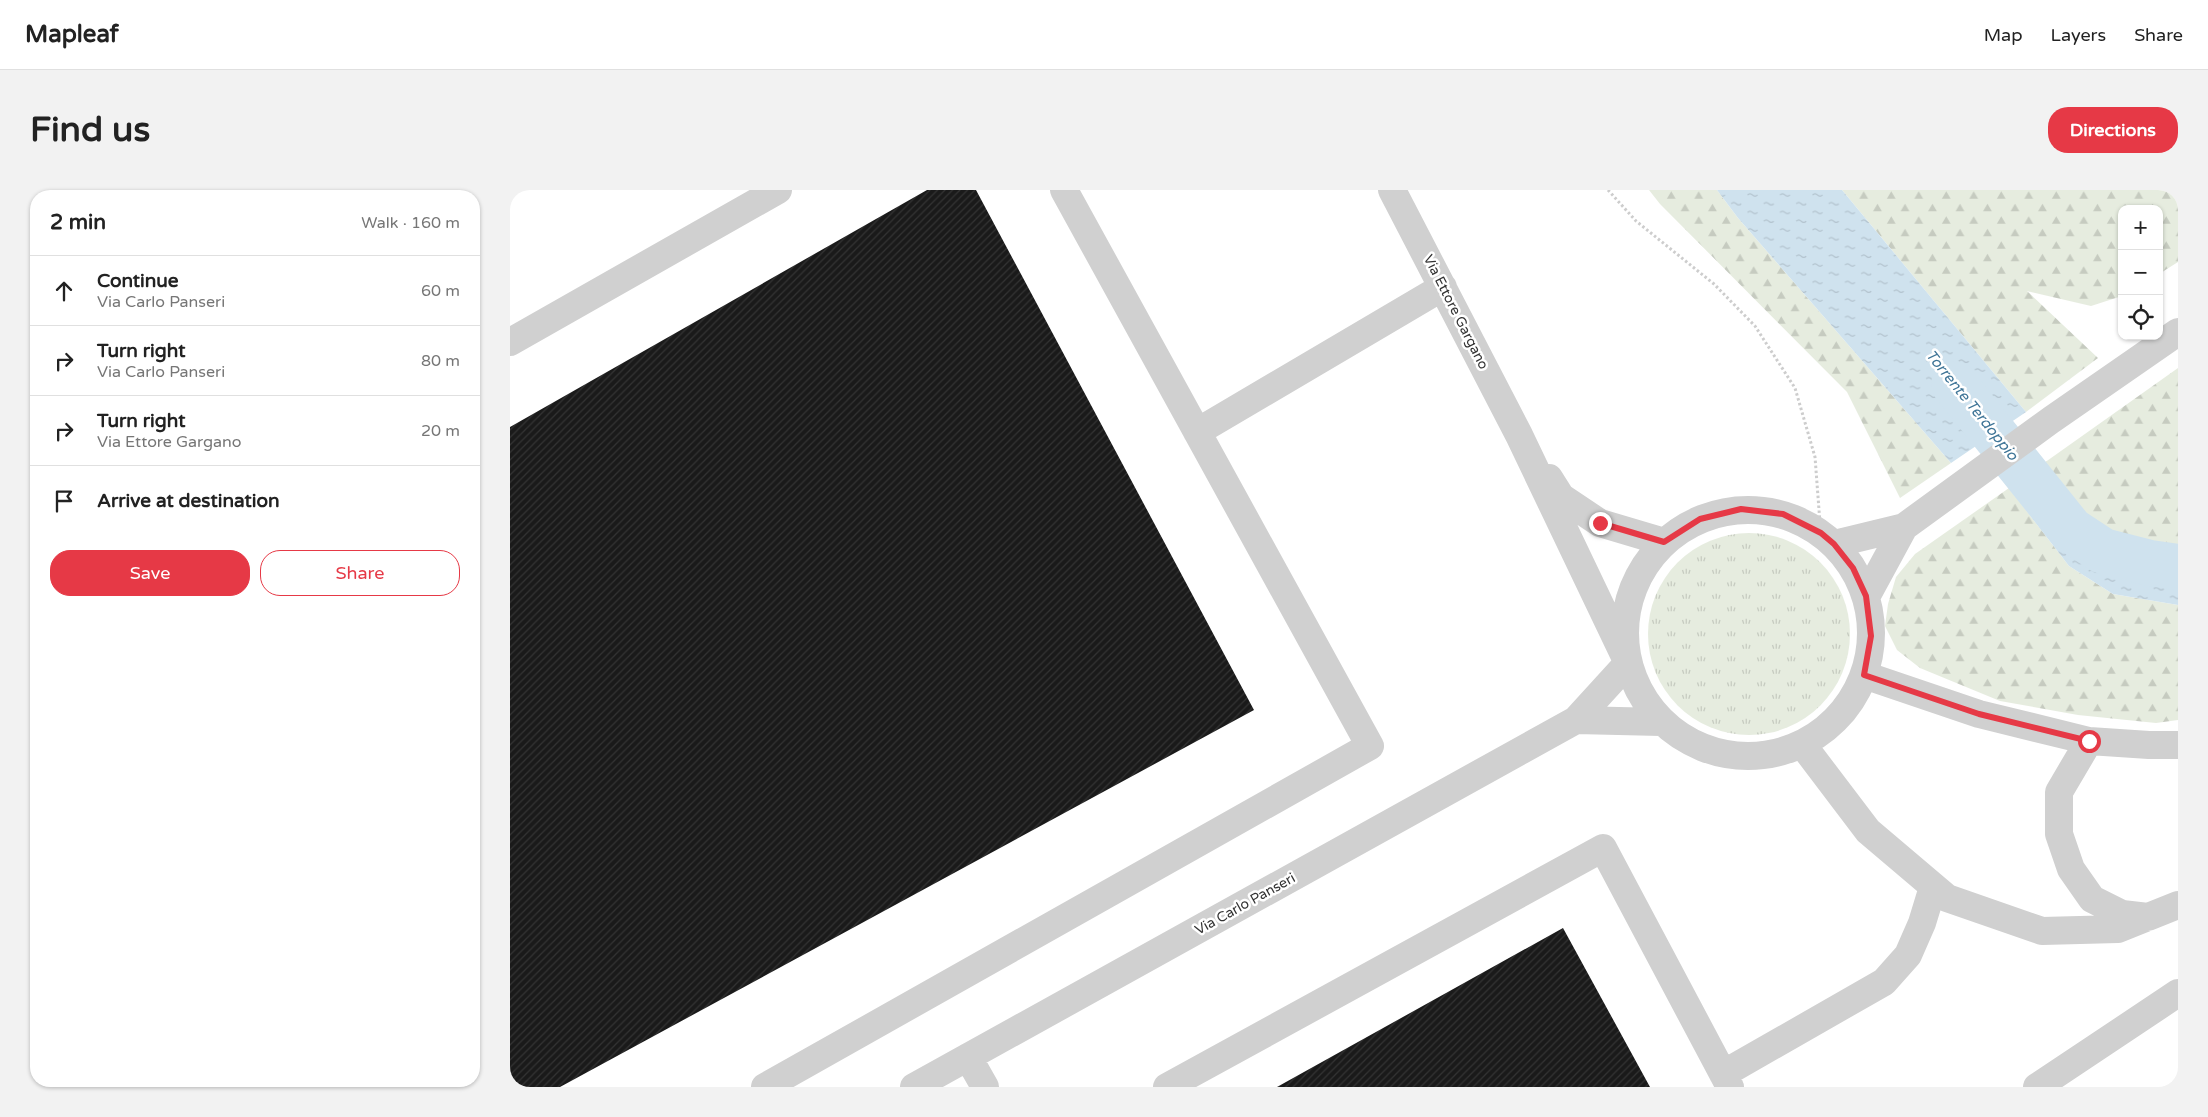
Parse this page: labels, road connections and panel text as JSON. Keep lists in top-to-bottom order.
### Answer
{
  "streets": {
    "street": ["Via Ettore Gargano", "Via Carlo Panseri"]
  },
  "crossings": [
    ["Via Ettore Gargano", "Via Carlo Panseri"]
  ],
  "water": ["Torrente Terdoppio"],
  "page": {
    "header": "Mapleaf",
    "nav": ["Map", "Layers", "Share"],
    "buttons": [
      "Directions",
      ["Save", "Share"]
    ],
    "title": "Find us",
    "heading": ["2 min", "Walk · 160 m"],
    "map_buttons": ["+", "−"],
    "list": [
      ["Continue", "Via Carlo Panseri", "60 m"],
      ["Turn right", "Via Carlo Panseri", "80 m"],
      ["Turn right", "Via Ettore Gargano", "20 m"],
      "Arrive at destination"
    ]
  }
}
